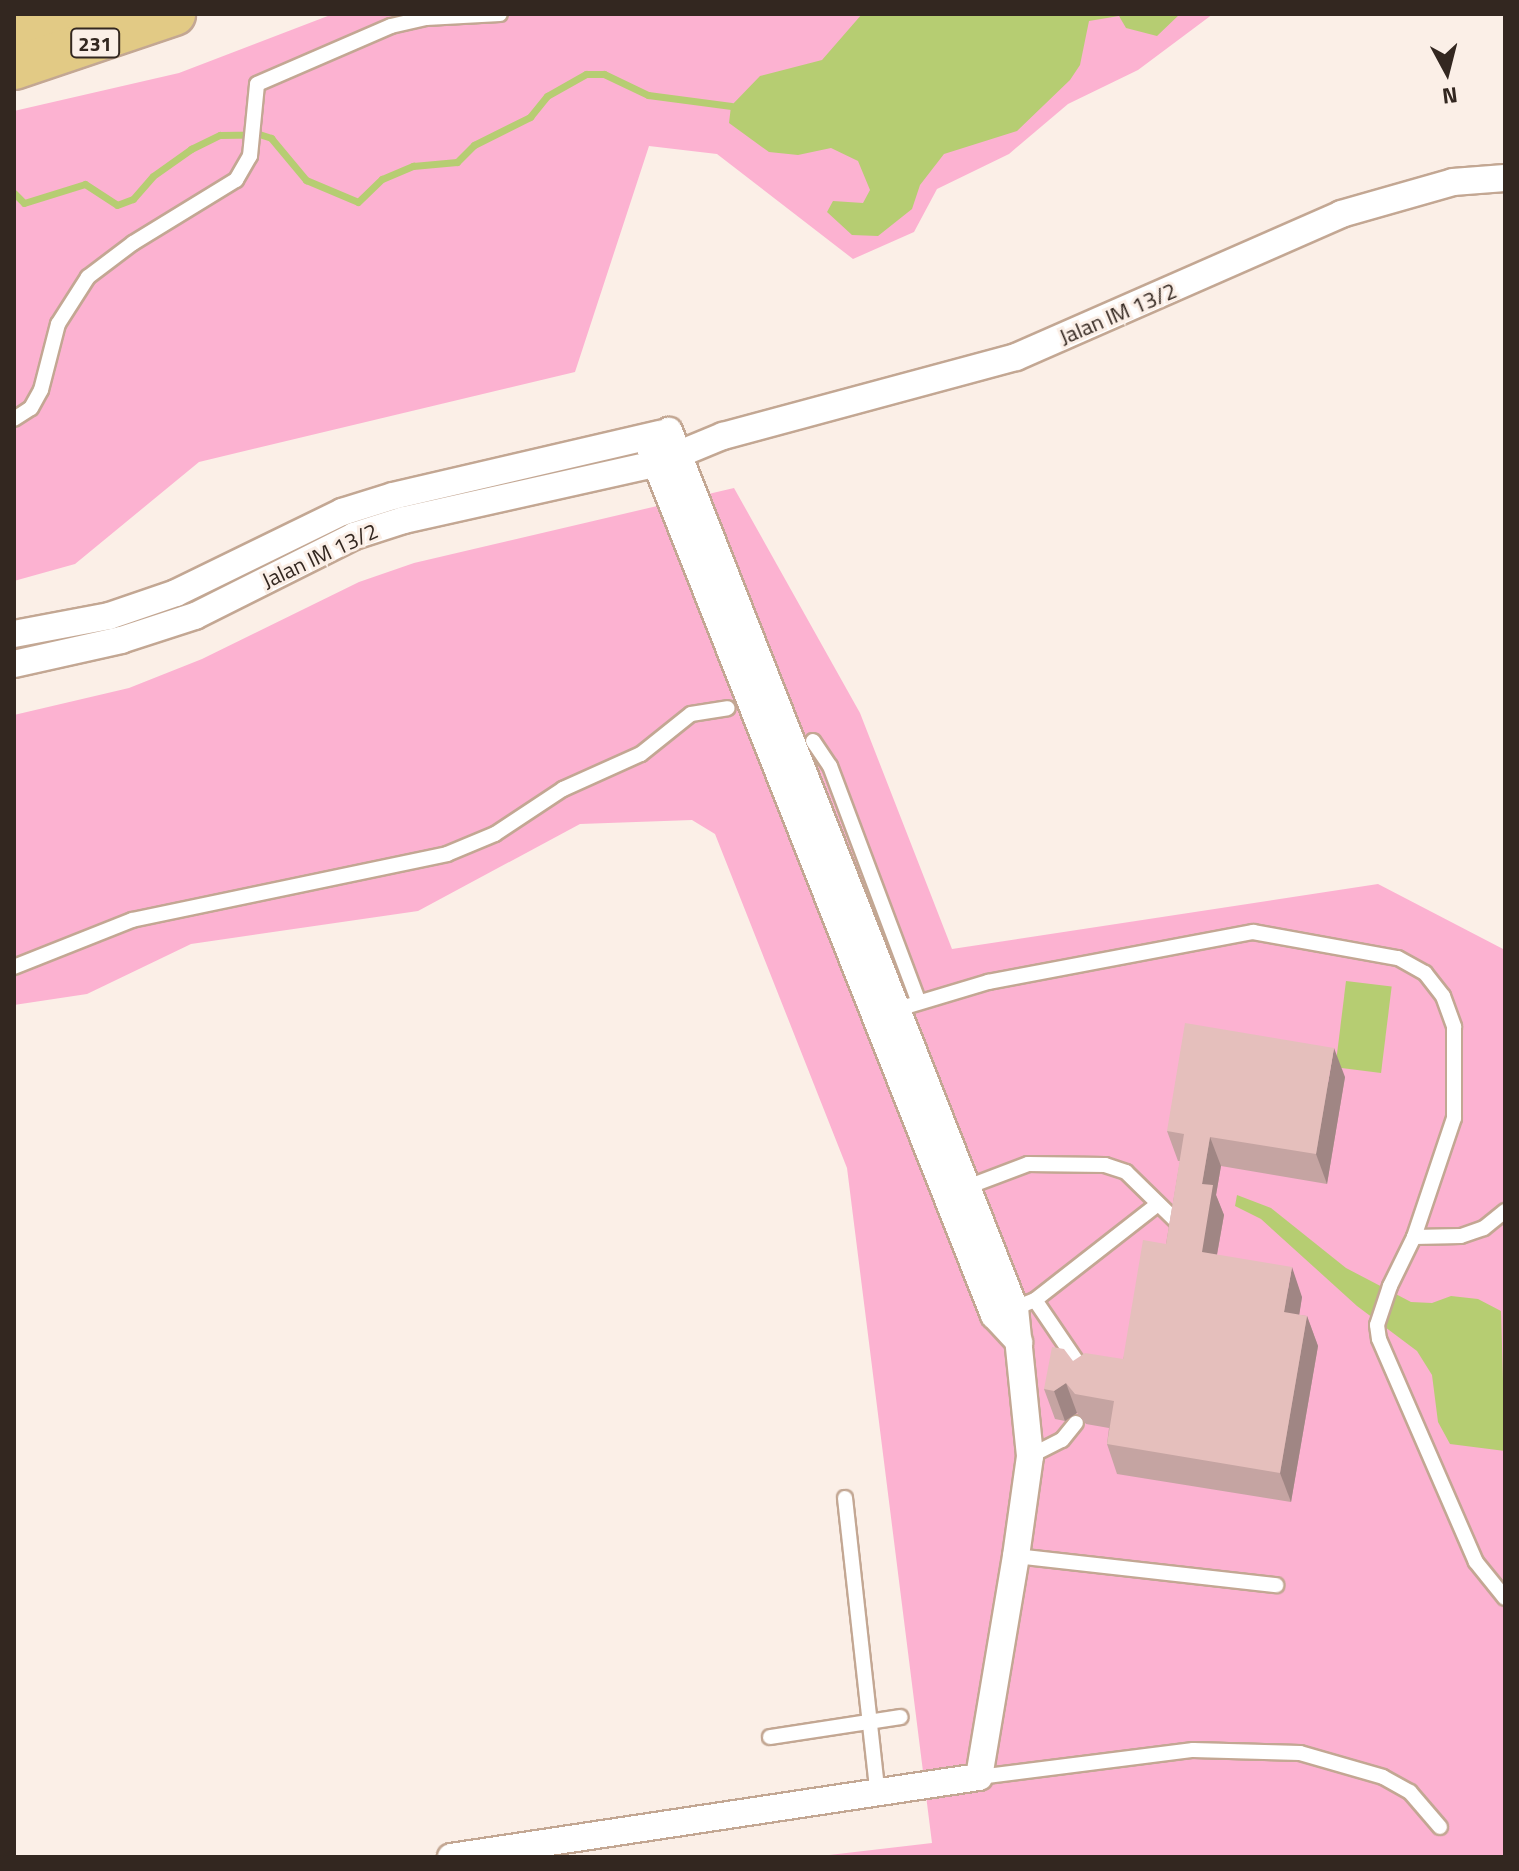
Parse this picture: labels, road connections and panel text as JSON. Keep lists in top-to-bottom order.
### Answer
{
  "streets": {
    "main road": ["231"],
    "street": ["Jalan IM 13/2"]
  },
  "north": "bottom"
}
